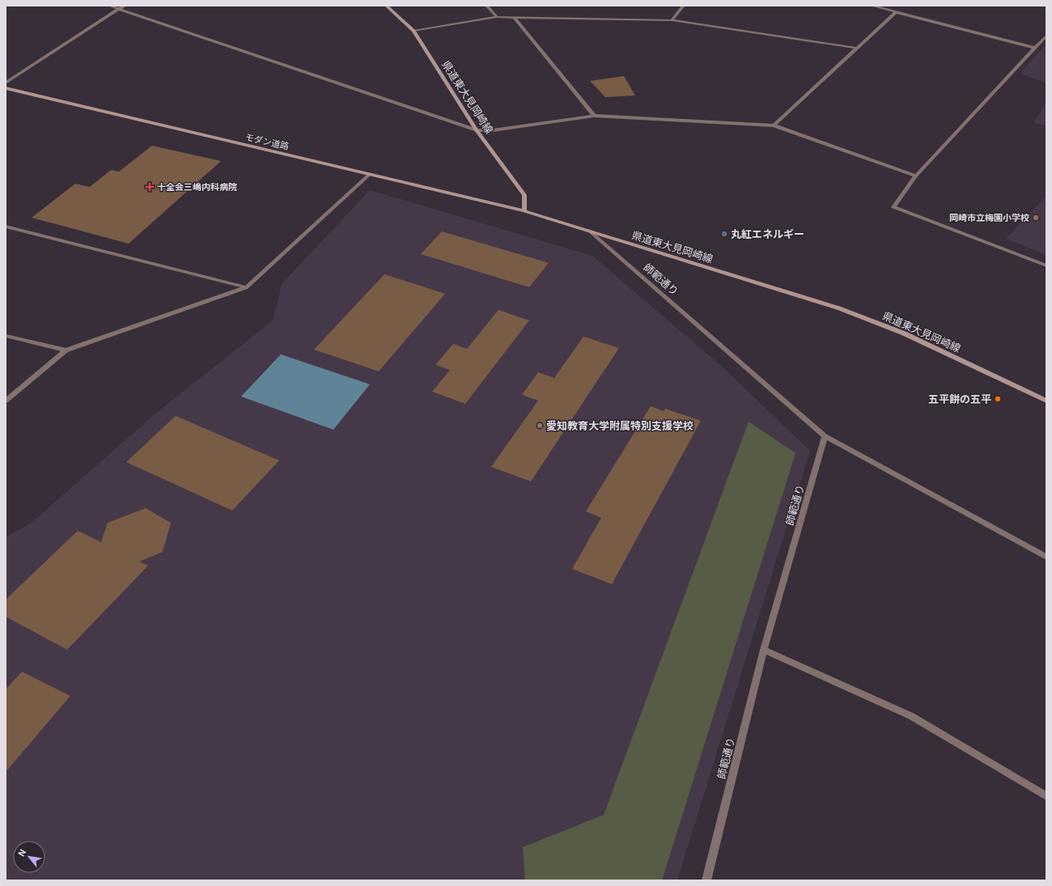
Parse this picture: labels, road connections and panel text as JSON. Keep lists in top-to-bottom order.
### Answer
{
  "streets": {
    "main road": ["県道東大見岡崎線", "モダン道路"],
    "street": ["師範通り"]
  },
  "crossings": [
    ["県道東大見岡崎線", "モダン道路"],
    ["県道東大見岡崎線", "師範通り"]
  ],
  "places": {
    "health": ["十全会三嶋内科病院"],
    "other": [
      "岡崎市立梅園小学校",
      "丸紅エネルギー",
      "五平餅の五平",
      "愛知教育大学附属特別支援学校"
    ]
  },
  "north": "top left"
}
